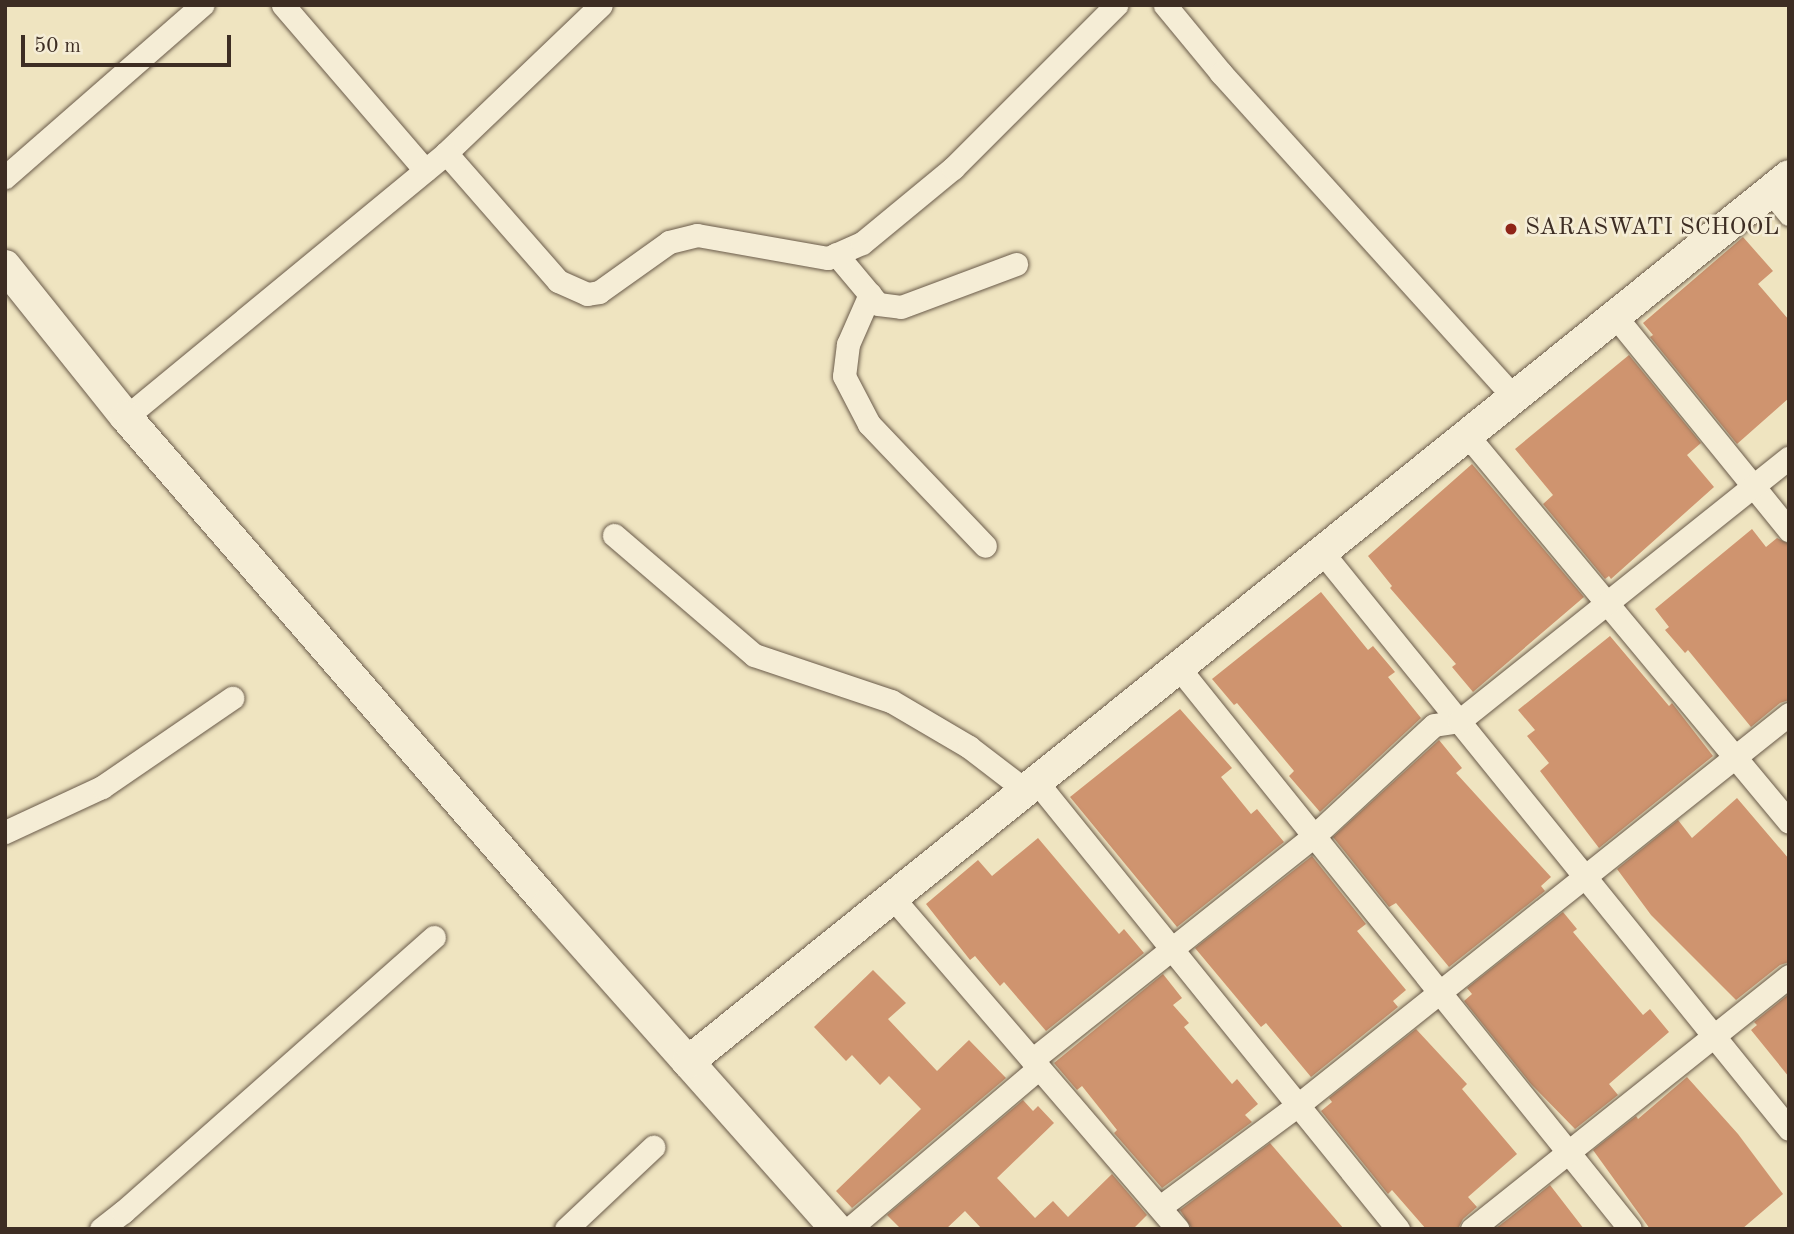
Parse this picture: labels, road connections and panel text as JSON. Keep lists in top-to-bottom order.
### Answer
{
  "places": ["SARASWATI SCHOOL"],
  "scale_bar": "50 m"
}
